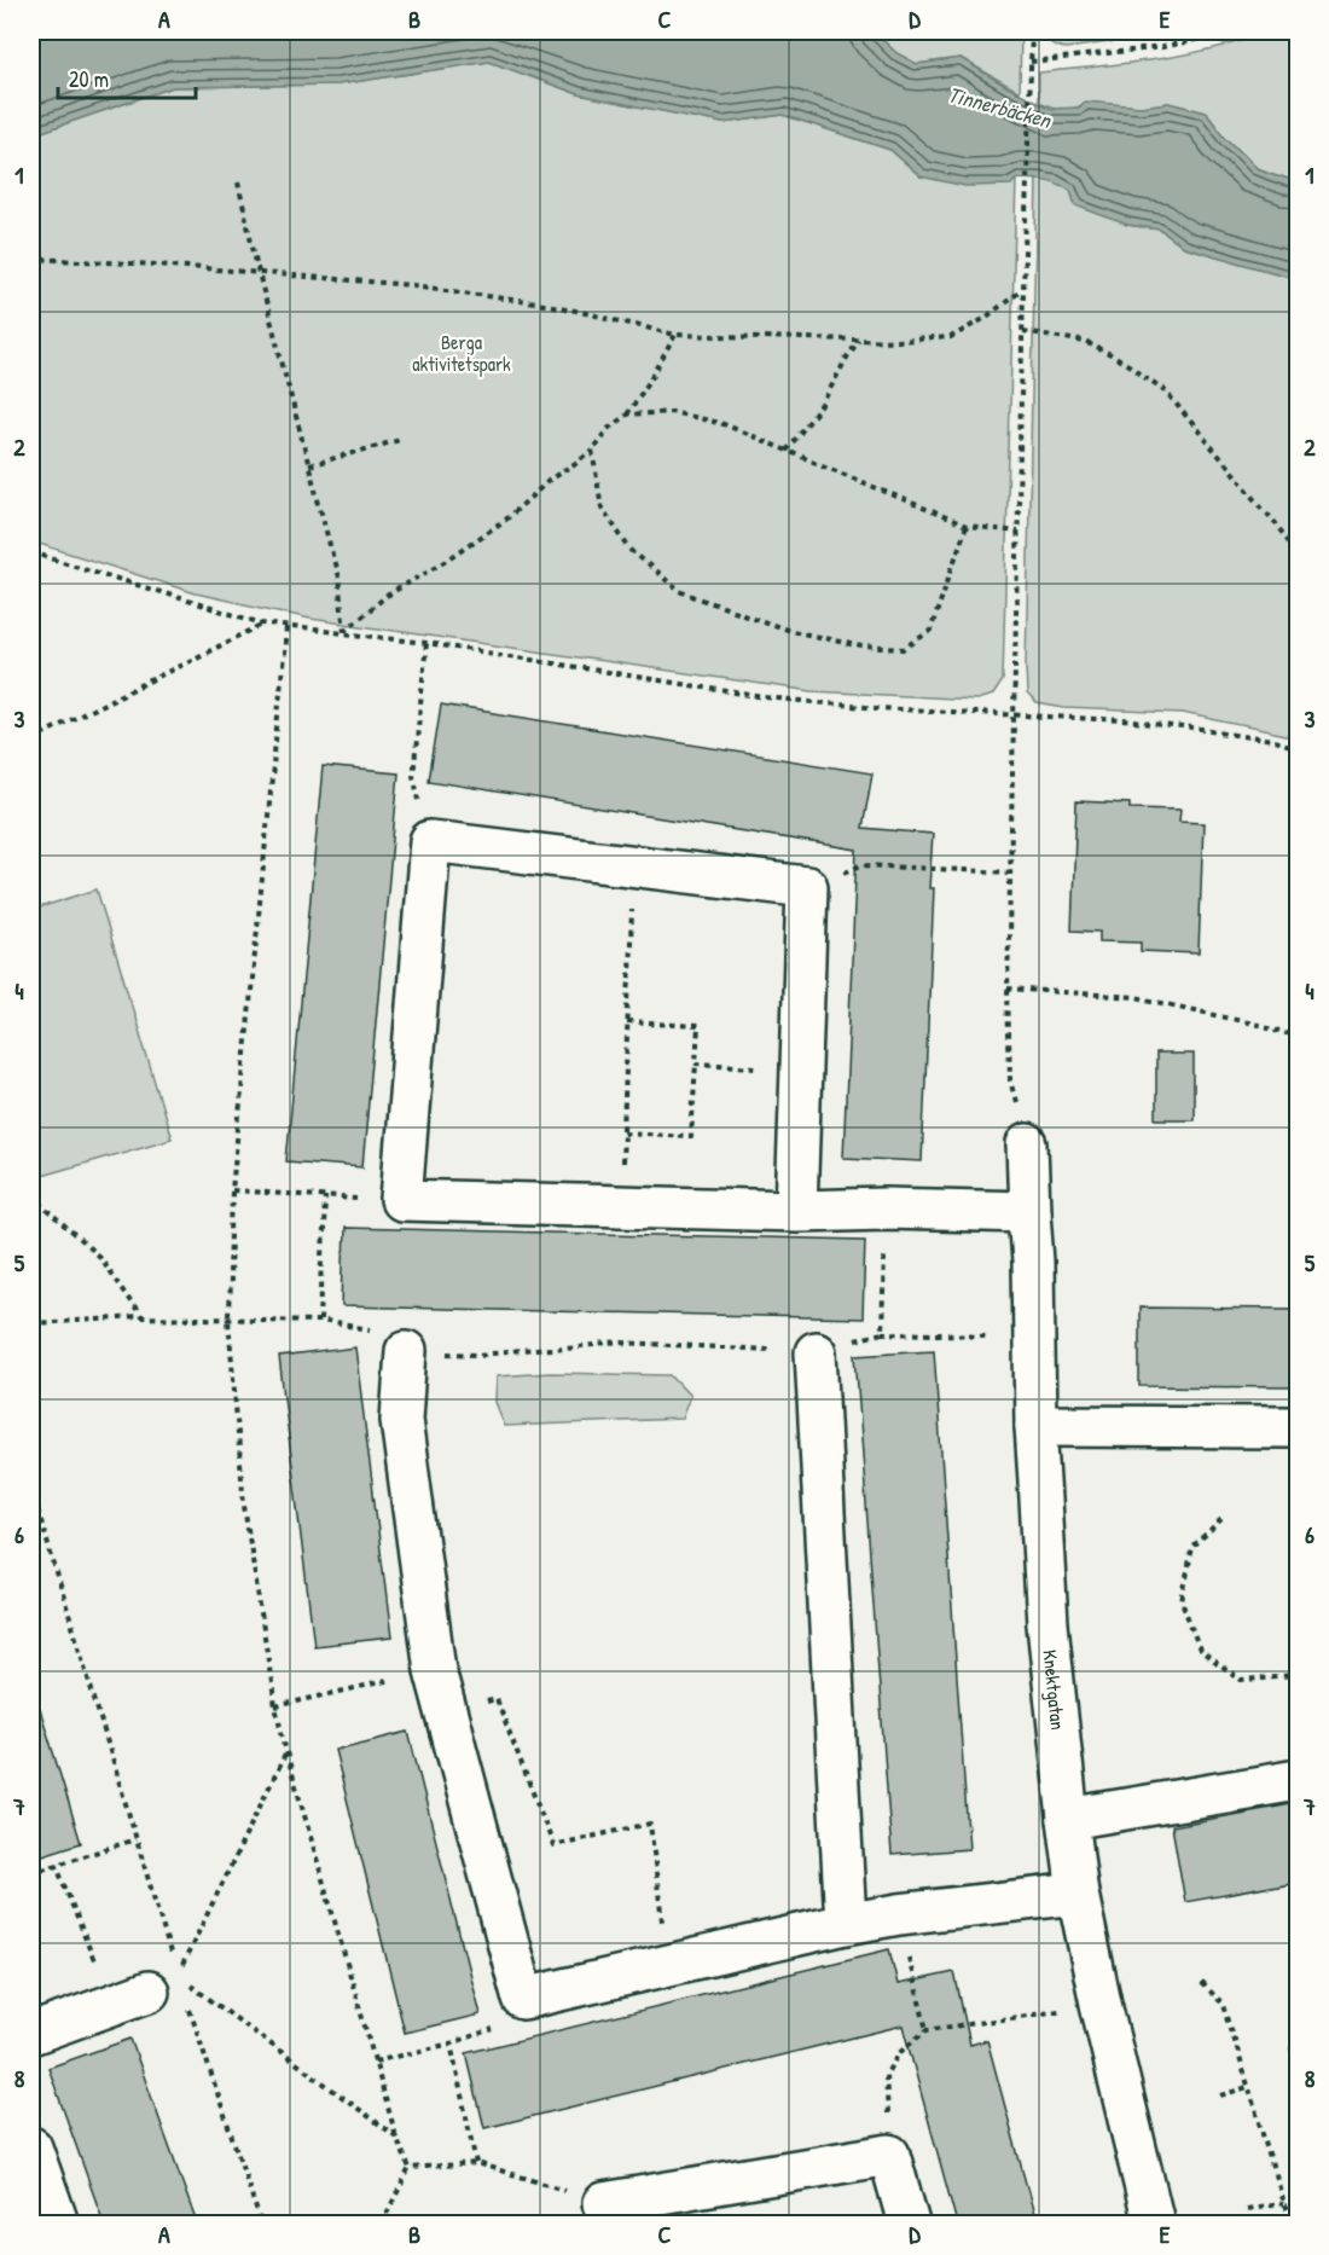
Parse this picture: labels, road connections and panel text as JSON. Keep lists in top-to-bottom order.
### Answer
{
  "streets": {
    "street": ["Knektgatan"]
  },
  "water": ["Tinnerbäcken"],
  "parks": ["Berga aktivitetspark"],
  "scale_bar": "20 m",
  "grid": {
    "columns": [
      "A",
      "B",
      "C",
      "D",
      "E"
    ],
    "rows": [
      "1",
      "2",
      "3",
      "4",
      "5",
      "6",
      "7",
      "8"
    ]
  }
}
